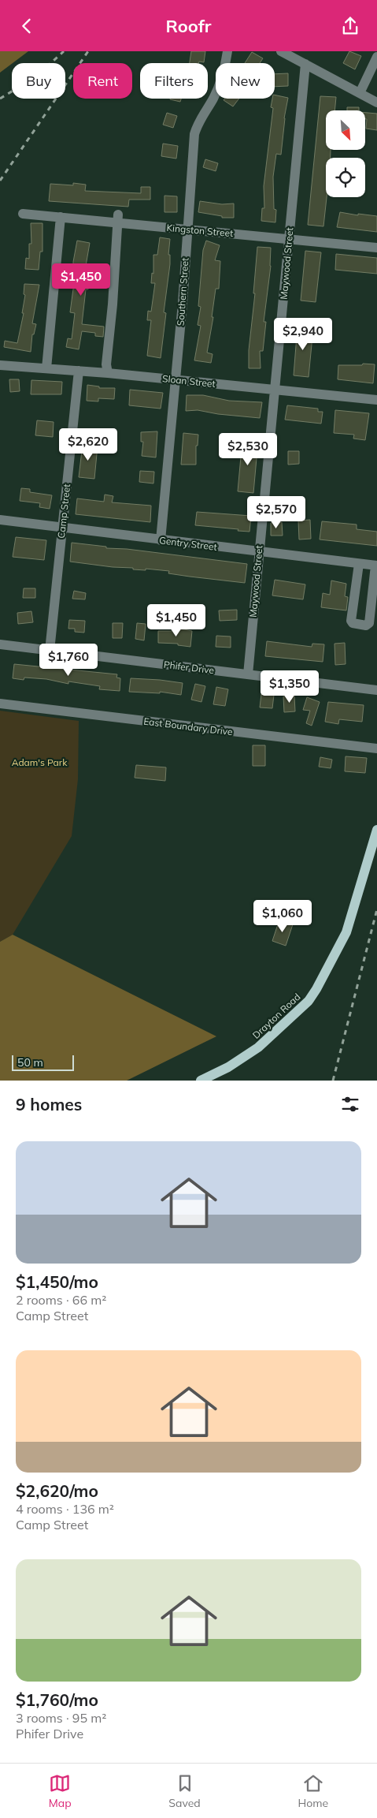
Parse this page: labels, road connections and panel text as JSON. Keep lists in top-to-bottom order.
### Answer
{
  "streets": {
    "main road": ["Drayton Road"],
    "street": [
      "Kingston Street",
      "Maywood Street",
      "Southern Street",
      "Sloan Street",
      "Camp Street",
      "Gentry Street",
      "Phifer Drive",
      "East Boundary Drive"
    ]
  },
  "crossings": [
    ["Kingston Street", "Maywood Street"],
    ["Kingston Street", "Southern Street"],
    ["Maywood Street", "Sloan Street"],
    ["Maywood Street", "Gentry Street"],
    ["Maywood Street", "Phifer Drive"],
    ["Southern Street", "Sloan Street"],
    ["Southern Street", "Gentry Street"],
    ["Sloan Street", "Camp Street"],
    ["Camp Street", "Gentry Street"],
    ["Camp Street", "Phifer Drive"]
  ],
  "parks": ["Adam's Park"],
  "scale_bar": "50 m",
  "north": "bottom right",
  "page": {
    "header": "Roofr",
    "chip": [
      "Buy",
      "Rent",
      "Filters",
      "New"
    ],
    "price": [
      "$1,450",
      "$2,940",
      "$2,620",
      "$2,530",
      "$2,570",
      "$1,450",
      "$1,760",
      "$1,350",
      "$1,060"
    ],
    "scale": "50 m",
    "heading": "9 homes",
    "list": [
      {
        "name": "$1,450/mo",
        "note": "2 rooms · 66 m² · Camp Street"
      },
      {
        "name": "$2,620/mo",
        "note": "4 rooms · 136 m² · Camp Street"
      },
      {
        "name": "$1,760/mo",
        "note": "3 rooms · 95 m² · Phifer Drive"
      }
    ],
    "tabs": ["Map", "Saved", "Home"]
  }
}
